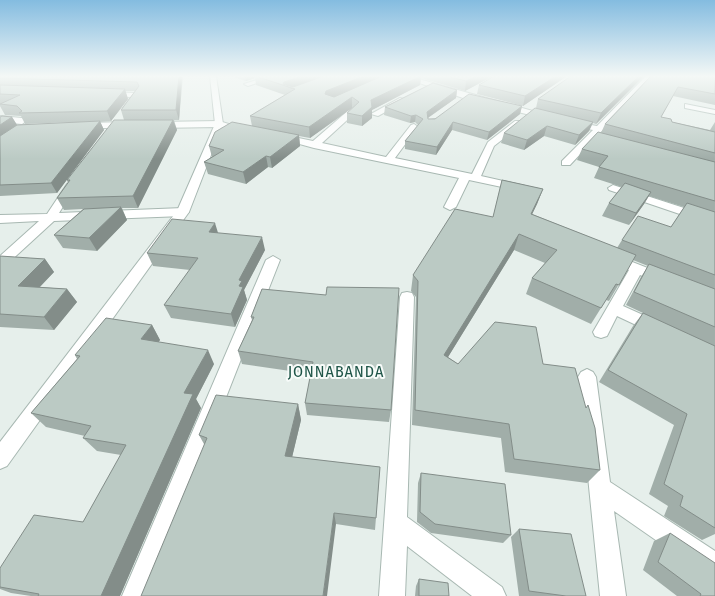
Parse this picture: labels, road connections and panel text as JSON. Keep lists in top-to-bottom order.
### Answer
{
  "districts": ["JONNABANDA"]
}
